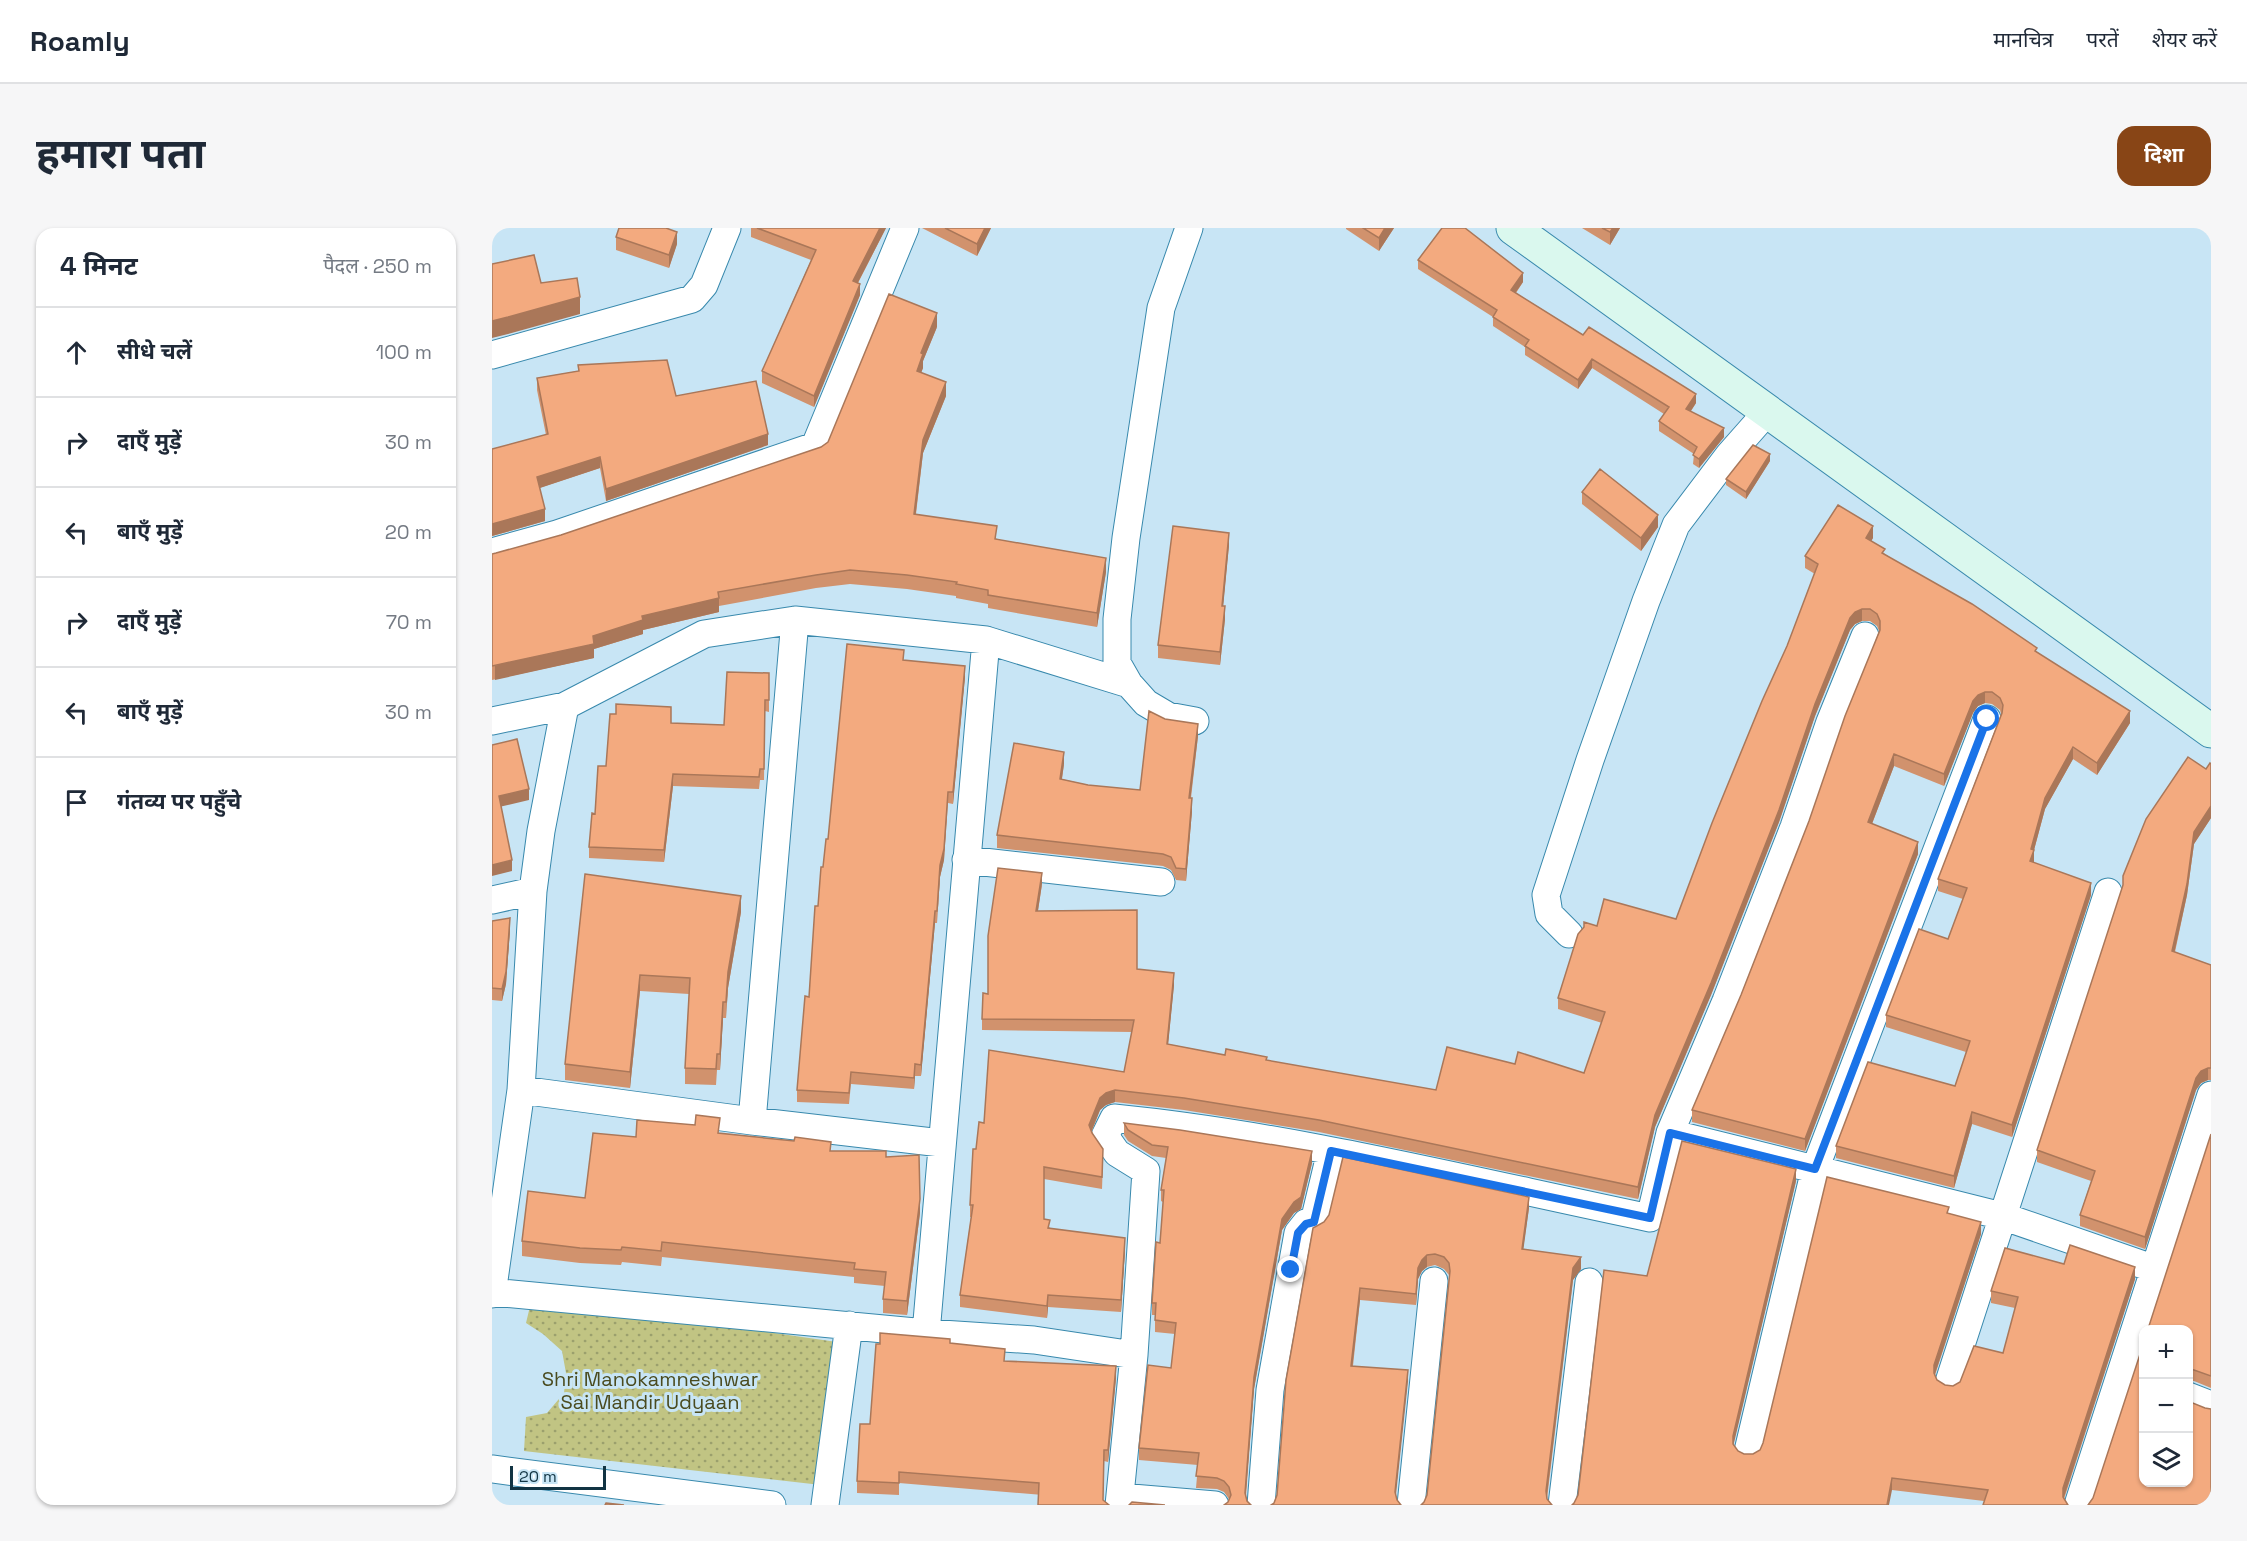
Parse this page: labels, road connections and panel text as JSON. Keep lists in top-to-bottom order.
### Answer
{
  "parks": ["Shri Manokamneshwar Sai Mandir Udyaan"],
  "scale_bar": "20 m",
  "page": {
    "header": "Roamly",
    "nav": ["मानचित्र", "परतें", "शेयर करें"],
    "buttons": "दिशा",
    "title": "हमारा पता",
    "heading": ["4 मिनट", "पैदल · 250 m"],
    "list": [
      ["सीधे चलें", "100 m"],
      ["दाएँ मुड़ें", "30 m"],
      ["बाएँ मुड़ें", "20 m"],
      ["दाएँ मुड़ें", "70 m"],
      ["बाएँ मुड़ें", "30 m"],
      "गंतव्य पर पहुँचे"
    ],
    "map_buttons": ["+", "−"],
    "scale": "20 m"
  }
}
